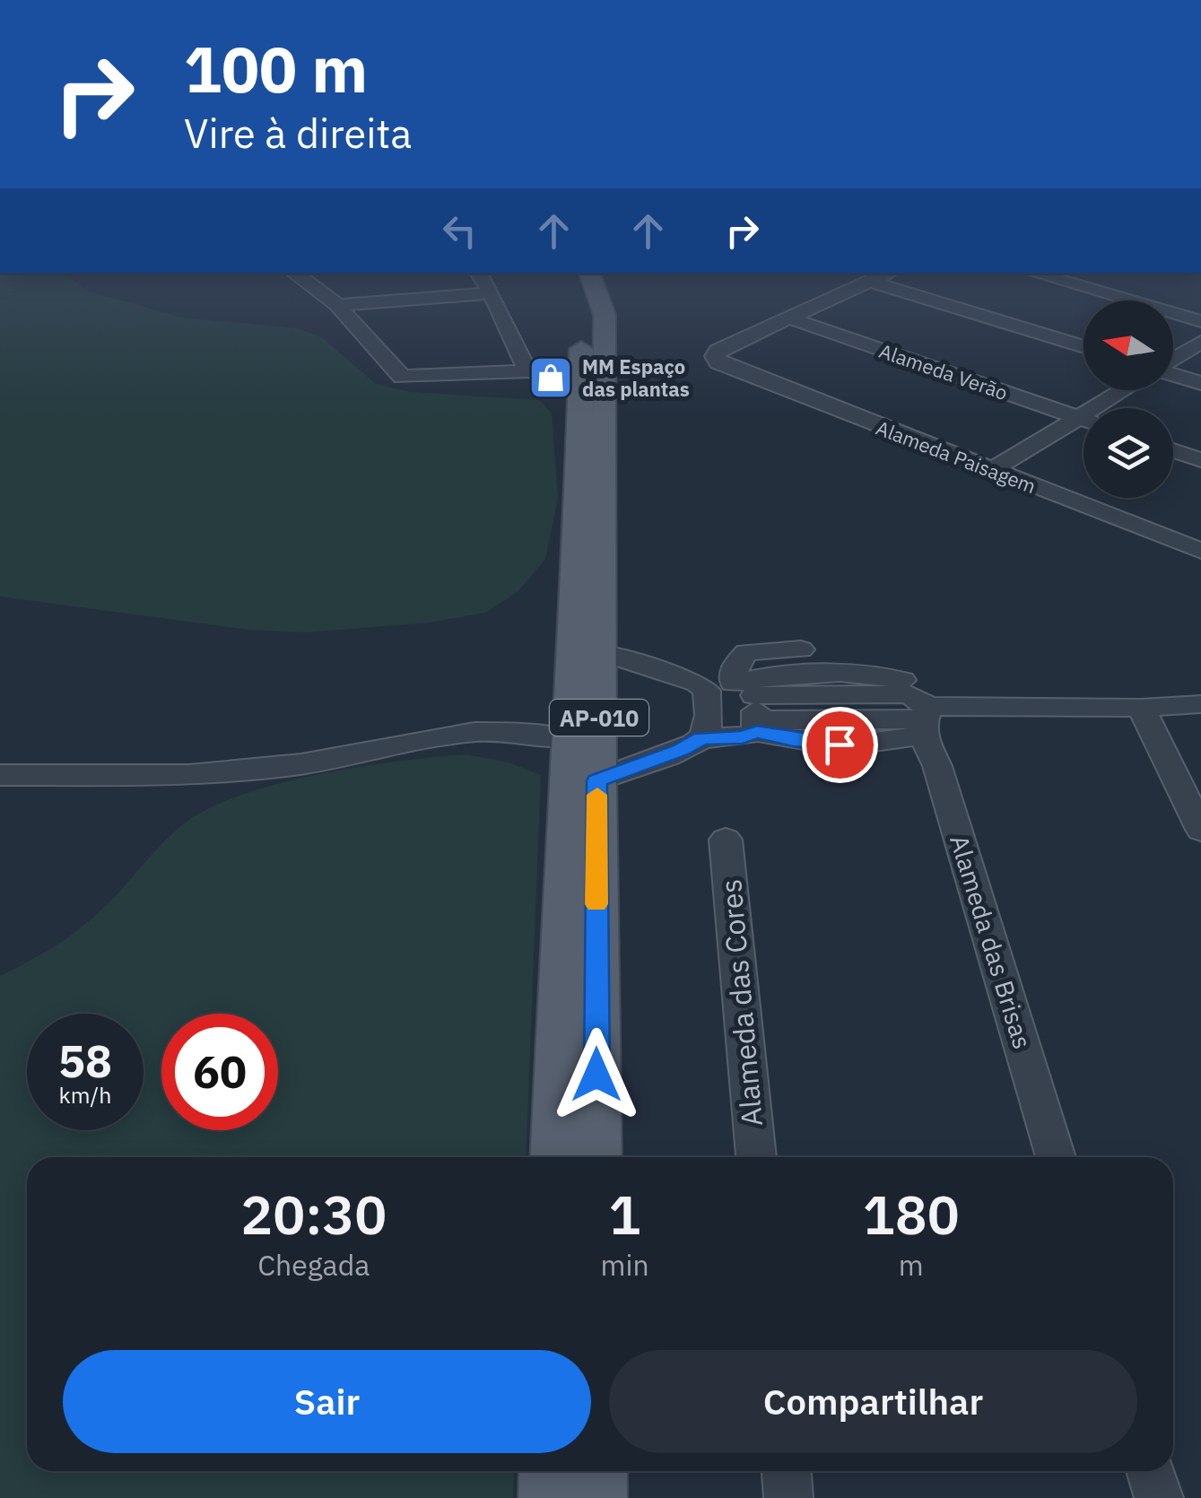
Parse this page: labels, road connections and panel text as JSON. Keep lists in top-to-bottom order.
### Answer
{
  "streets": {
    "main road": ["AP-010"],
    "street": [
      "Alameda Verão",
      "Alameda Paisagem",
      "Alameda das Brisas",
      "Alameda das Cores"
    ]
  },
  "crossings": [
    ["Alameda Verão", "Alameda Paisagem"]
  ],
  "places": {
    "shop": ["MM Espaço das plantas"]
  },
  "north": "left",
  "page": {
    "turn": ["100 m", "Vire à direita"],
    "speed": "58 km/h",
    "limit": "60",
    "eta": [
      "20:30",
      "Chegada",
      "1",
      "min",
      "180",
      "m"
    ],
    "buttons": ["Sair", "Compartilhar"]
  }
}
